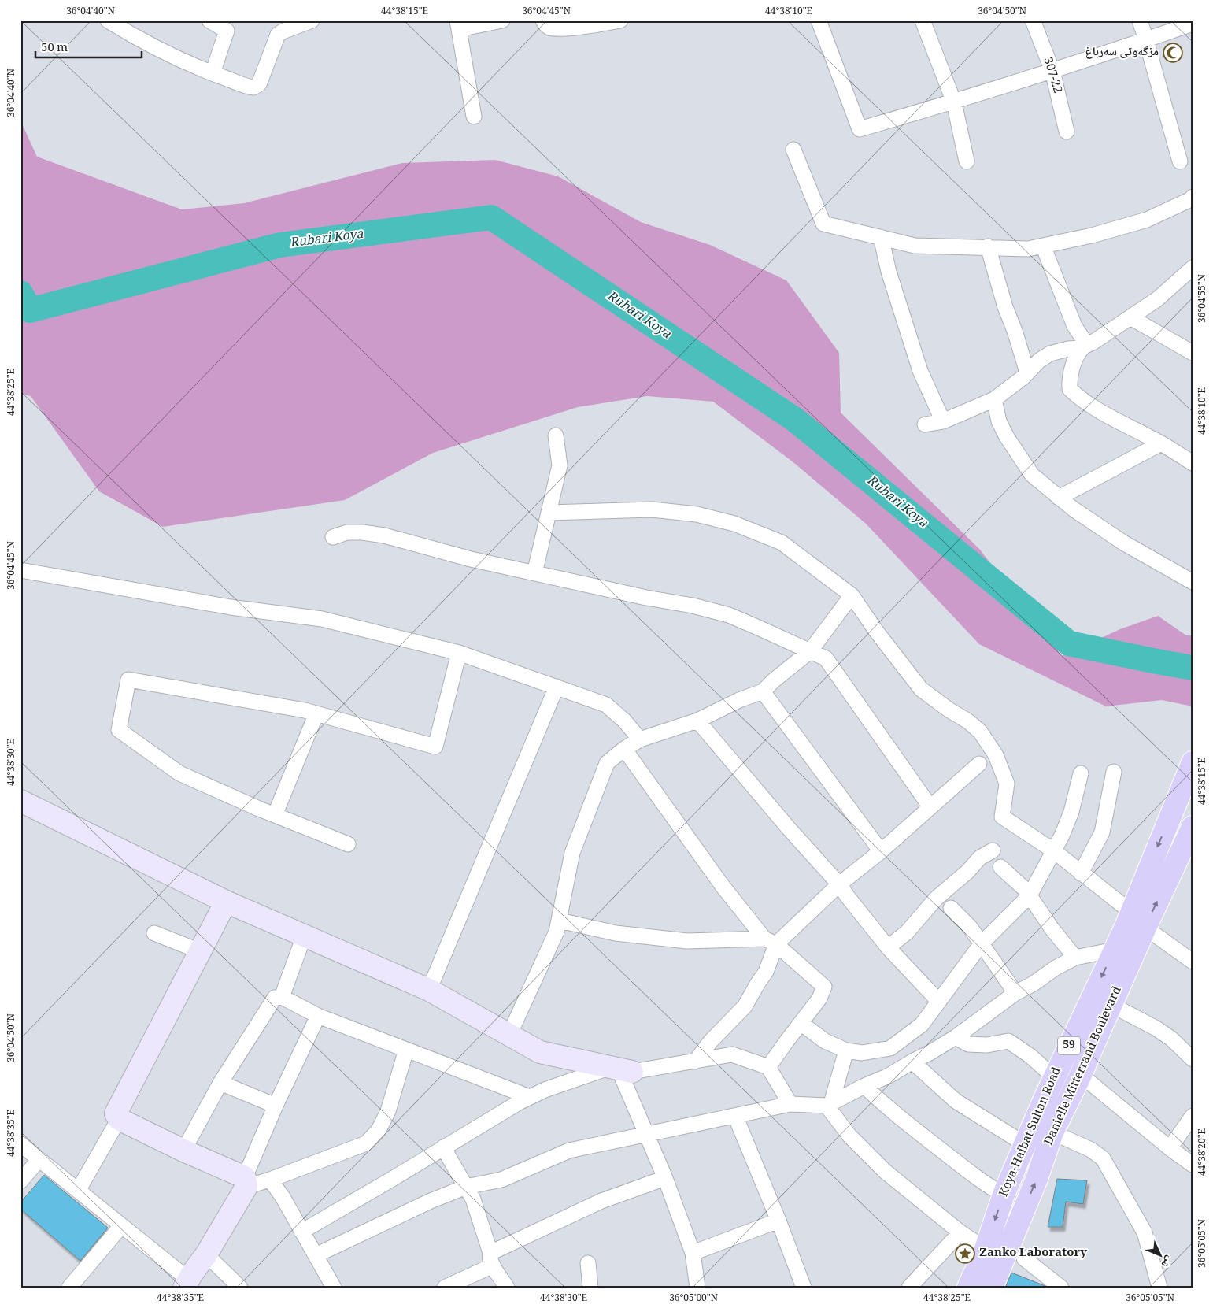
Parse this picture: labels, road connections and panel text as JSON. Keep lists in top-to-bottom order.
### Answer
{
  "streets": {
    "main road": ["59", "Danielle Mitterrand Boulevard", "Koya-Haibat Sultan Road"],
    "street": ["307-22"]
  },
  "crossings": [
    ["Danielle Mitterrand Boulevard", "Koya-Haibat Sultan Road"]
  ],
  "one_way": ["Danielle Mitterrand Boulevard", "Koya-Haibat Sultan Road"],
  "water": ["Rubari Koya"],
  "places": {
    "mosque": ["مزگەوتی سەرباغ"],
    "place": ["Zanko Laboratory"]
  },
  "scale_bar": "50 m",
  "north": "bottom right",
  "coordinates": [
    "36°04'40\"N",
    "44°38'15\"E",
    "36°04'45\"N",
    "44°38'10\"E",
    "36°04'50\"N",
    "36°04'55\"N",
    "44°38'25\"E",
    "44°38'30\"E",
    "44°38'35\"E",
    "44°38'20\"E",
    "36°05'05\"N",
    "36°05'00\"N"
  ]
}
